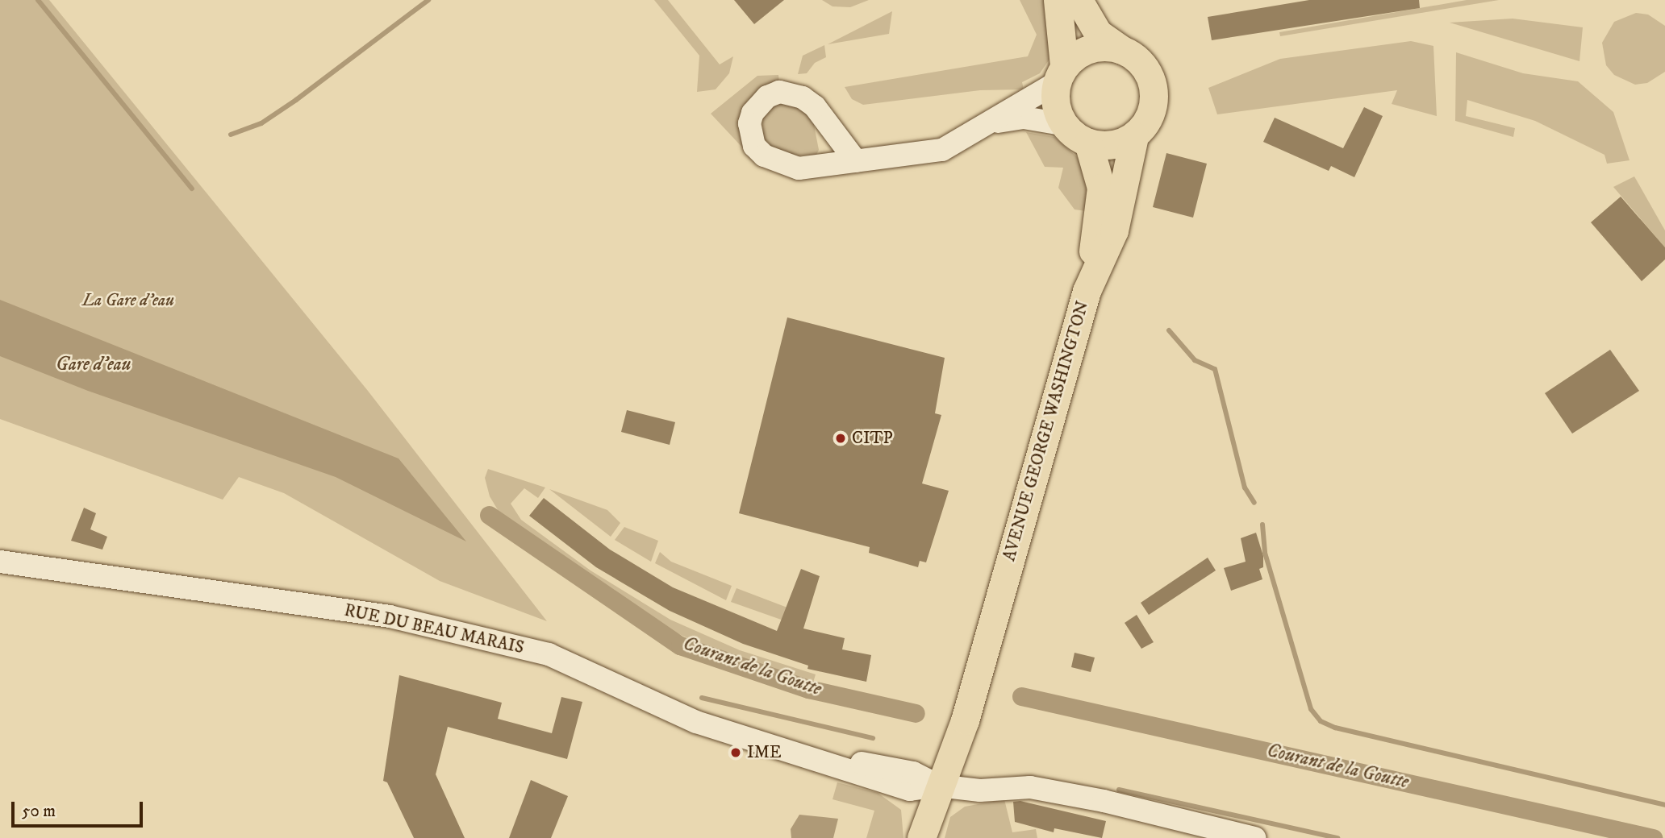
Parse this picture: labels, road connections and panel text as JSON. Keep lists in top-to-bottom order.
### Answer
{
  "streets": {
    "main road": ["AVENUE GEORGE WASHINGTON"],
    "street": ["RUE DU BEAU MARAIS"]
  },
  "crossings": [
    ["AVENUE GEORGE WASHINGTON", "RUE DU BEAU MARAIS"]
  ],
  "water": ["Gare d'eau", "Courant de la Goutte"],
  "parks": ["La Gare d'eau"],
  "places": ["CITP", "IME"],
  "scale_bar": "50 m"
}
